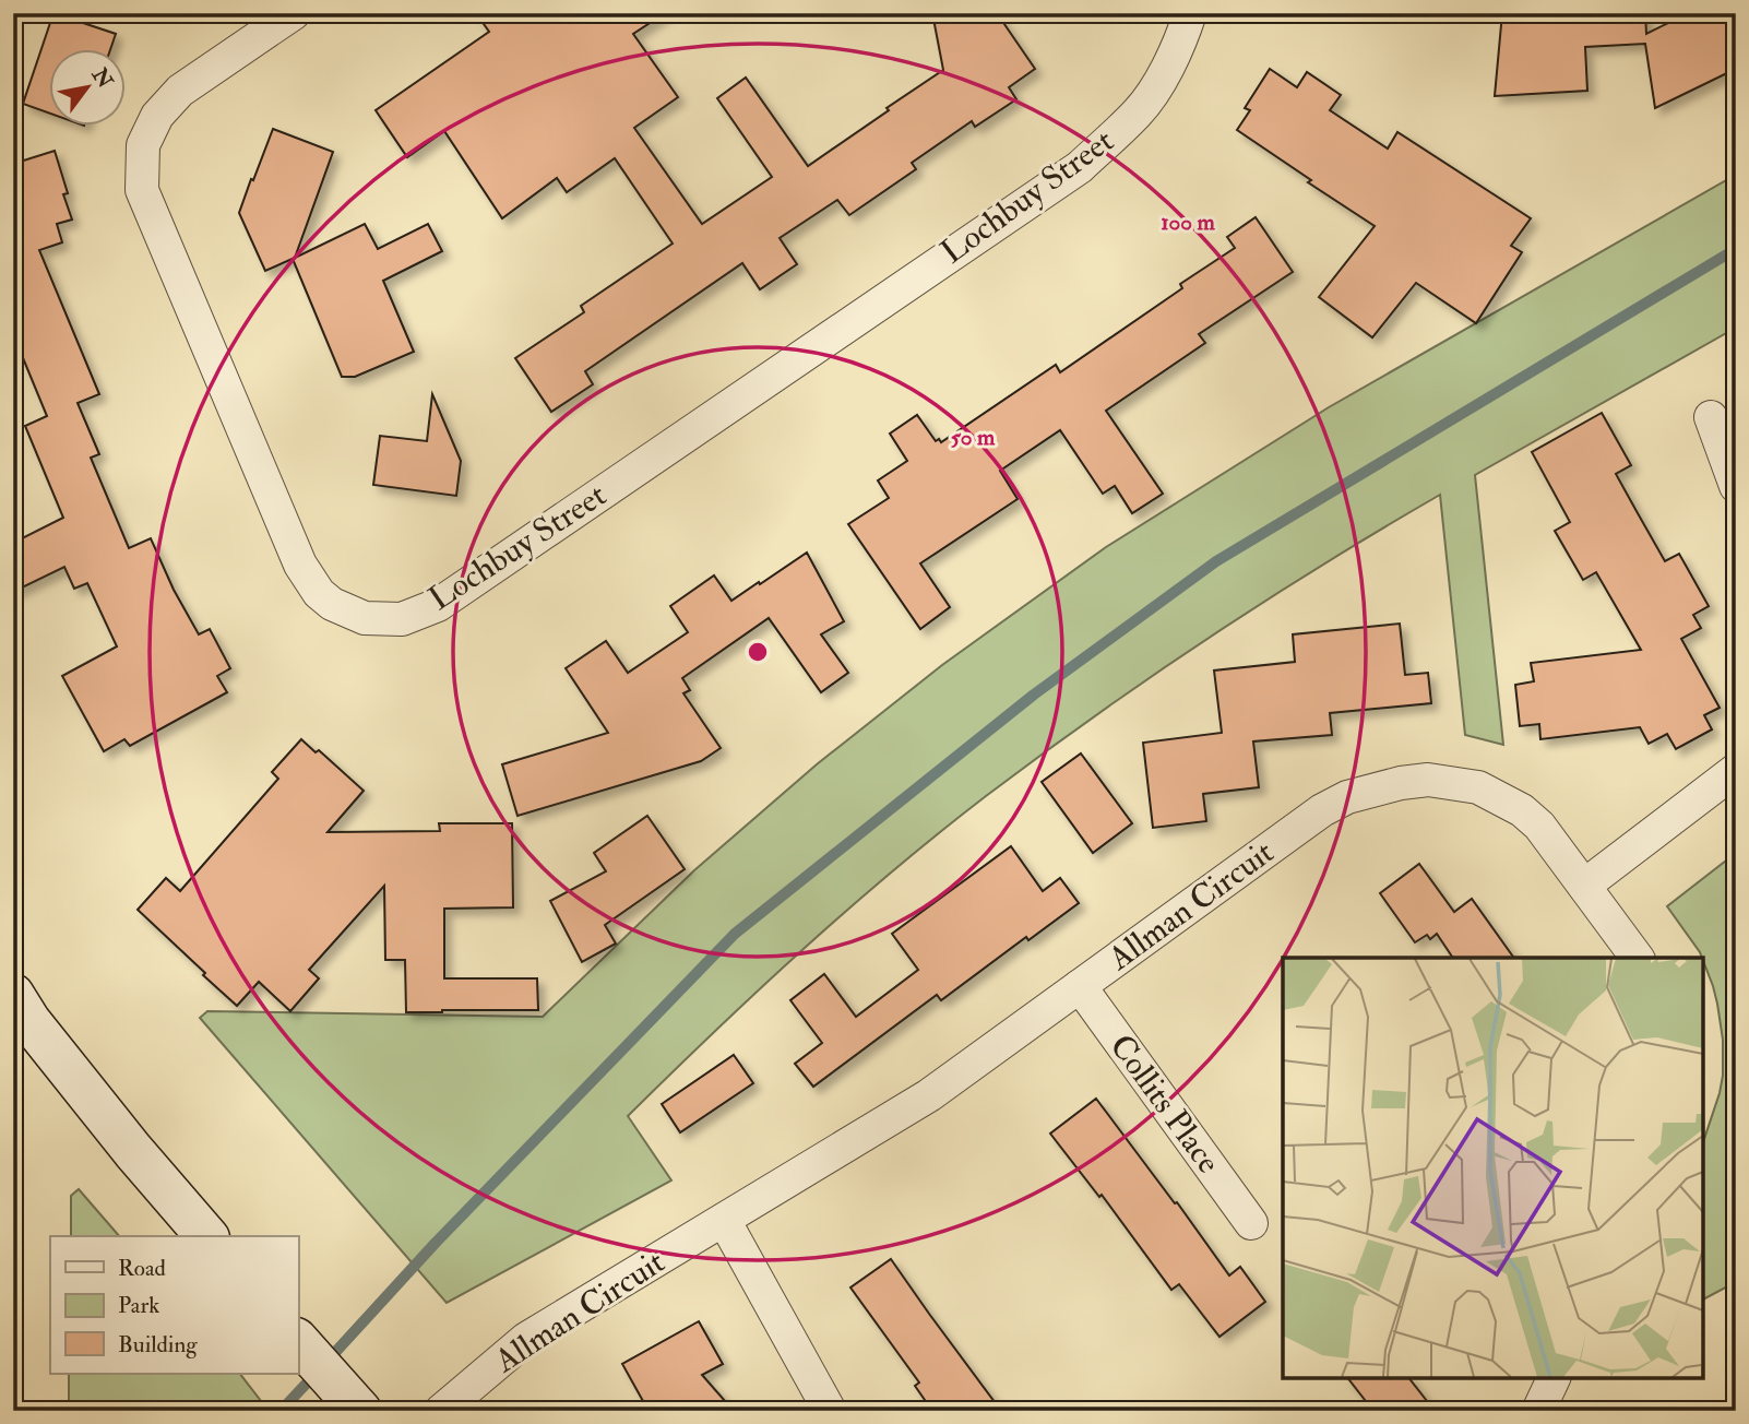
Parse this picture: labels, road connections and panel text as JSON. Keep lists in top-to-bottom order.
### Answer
{
  "streets": {
    "street": ["Lochbuy Street", "Allman Circuit", "Collits Place"]
  },
  "crossings": [
    ["Allman Circuit", "Collits Place"]
  ],
  "legend": ["Road", "Park", "Building"],
  "north": "top right",
  "rings": ["100 m", "50 m"]
}
